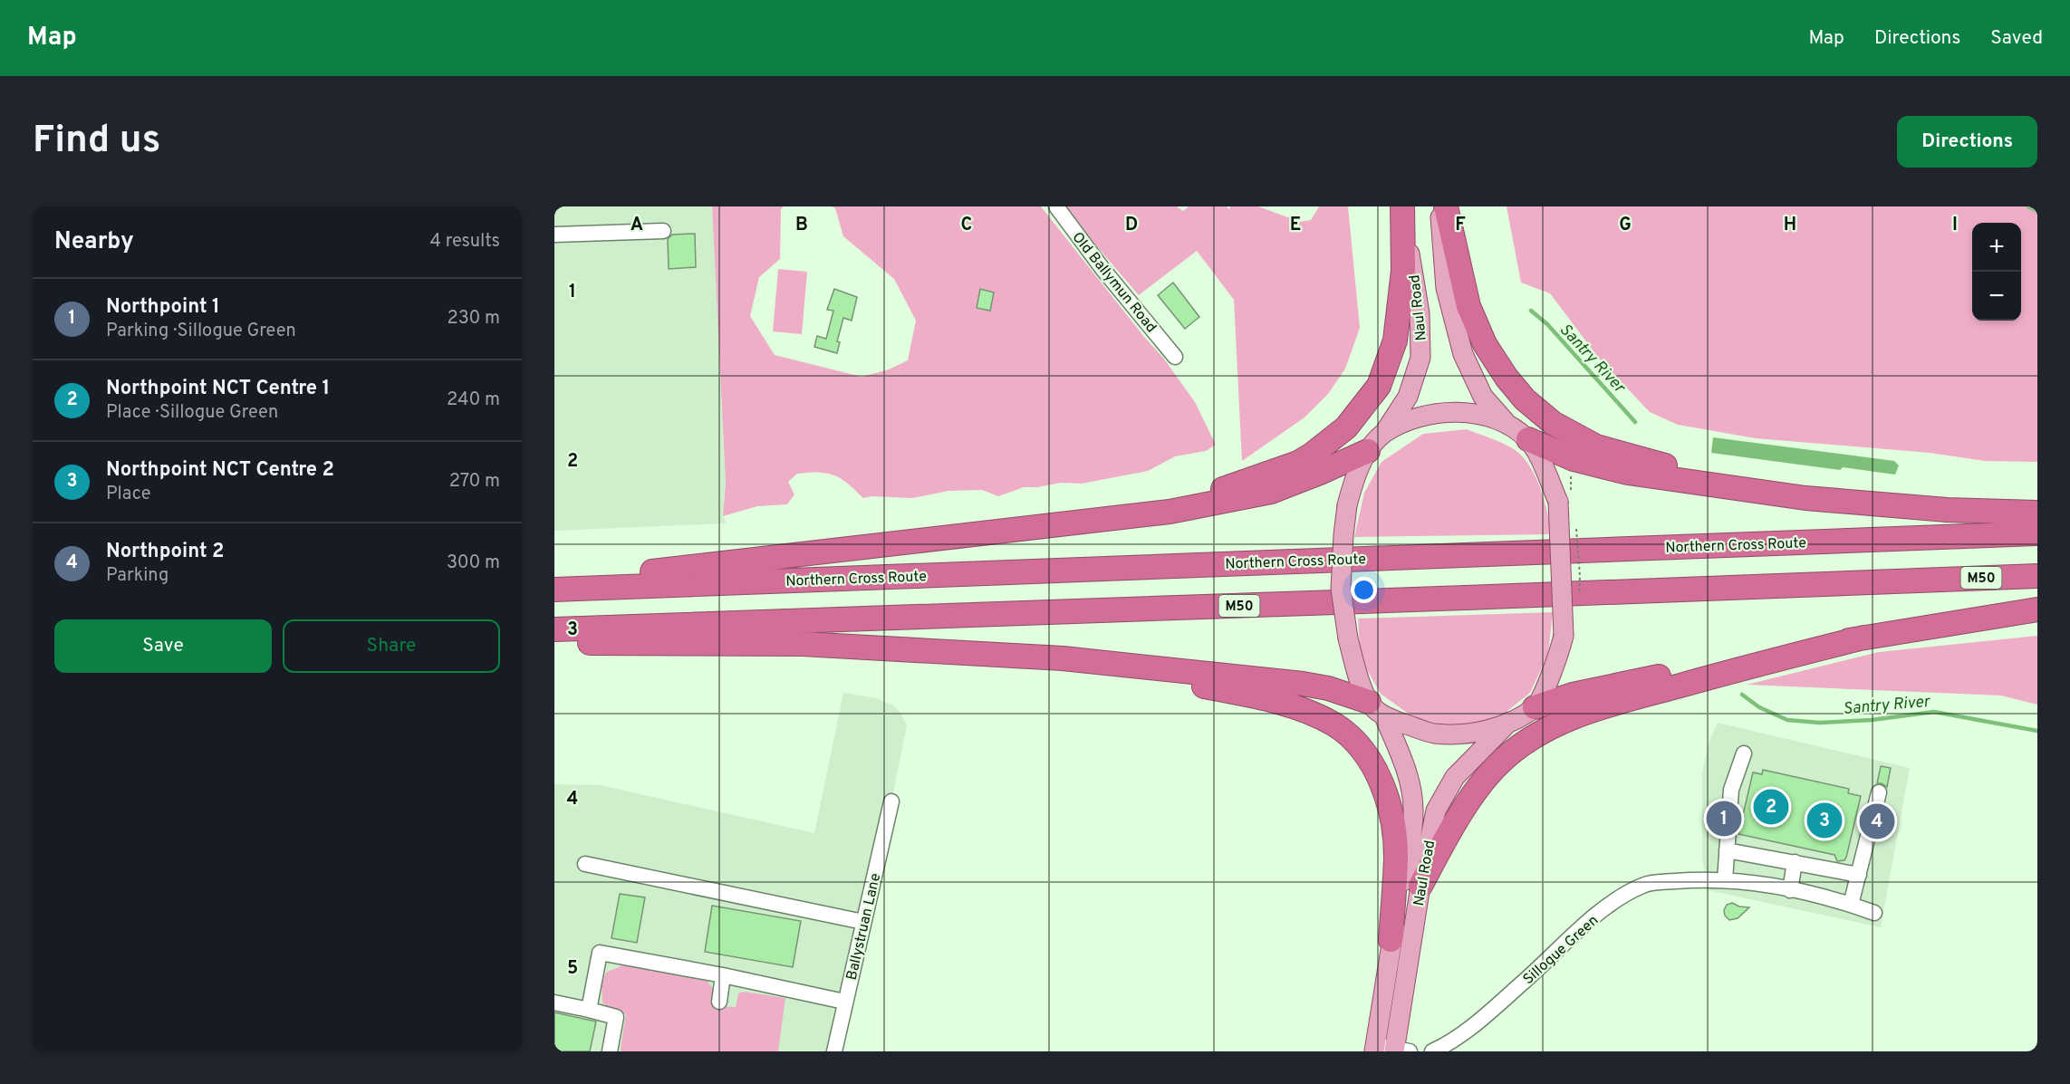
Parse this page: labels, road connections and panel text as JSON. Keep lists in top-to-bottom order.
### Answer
{
  "streets": {
    "highway": ["Northern Cross Route", "M50"],
    "main road": ["Naul Road"],
    "street": ["Old Ballymun Road", "Ballystruan Lane", "Sillogue Green"]
  },
  "water": ["Santry River"],
  "page": {
    "header": "Map",
    "nav": ["Map", "Directions", "Saved"],
    "buttons": [
      "Directions",
      ["Save", "Share"]
    ],
    "title": "Find us",
    "heading": ["Nearby", "4 results"],
    "map_buttons": ["+", "−"],
    "list": [
      {
        "mark": "1",
        "name": "Northpoint 1",
        "note": "Parking · Sillogue Green",
        "value": "230 m"
      },
      {
        "mark": "2",
        "name": "Northpoint NCT Centre 1",
        "note": "Place · Sillogue Green",
        "value": "240 m"
      },
      {
        "mark": "3",
        "name": "Northpoint NCT Centre 2",
        "note": "Place",
        "value": "270 m"
      },
      {
        "mark": "4",
        "name": "Northpoint 2",
        "note": "Parking",
        "value": "300 m"
      }
    ],
    "pins": [
      "2",
      "1",
      "3",
      "4"
    ]
  },
  "grid": {
    "columns": [
      "A",
      "B",
      "C",
      "D",
      "E",
      "F",
      "G",
      "H",
      "I"
    ],
    "rows": [
      "1",
      "2",
      "3",
      "4",
      "5"
    ]
  }
}
